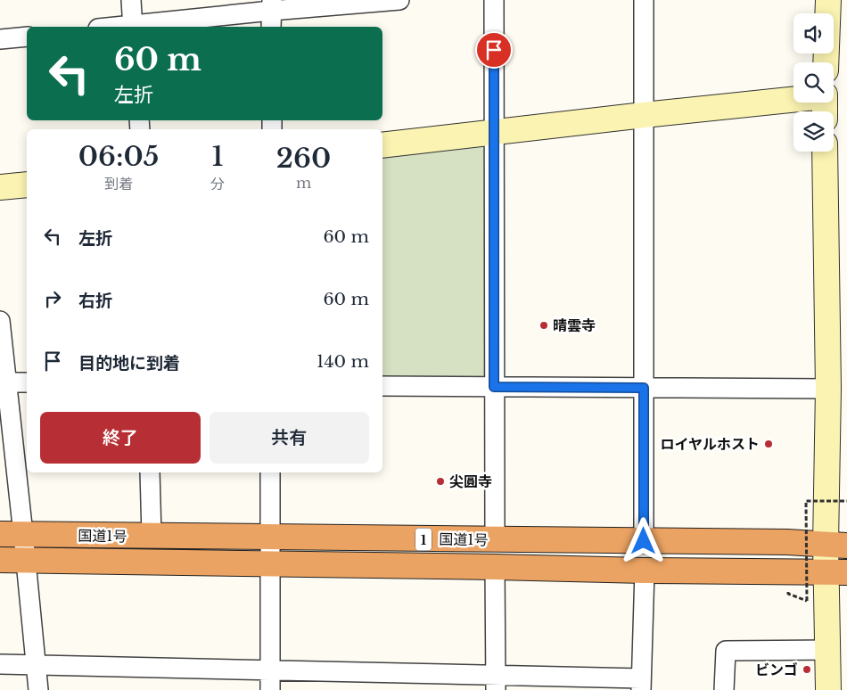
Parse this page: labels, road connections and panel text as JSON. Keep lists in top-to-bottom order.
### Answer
{
  "streets": {
    "highway": ["国道1号", "1"]
  },
  "places": [
    "晴雲寺",
    "ロイヤルホスト",
    "尖圓寺",
    "ビンゴ"
  ],
  "page": {
    "turn": ["60 m", "左折"],
    "eta": [
      "06:05",
      "到着",
      "1",
      "分",
      "260",
      "m"
    ],
    "list": [
      {
        "name": "左折",
        "value": "60 m"
      },
      {
        "name": "右折",
        "value": "60 m"
      },
      {
        "name": "目的地に到着",
        "value": "140 m"
      }
    ],
    "buttons": ["終了", "共有"]
  }
}
